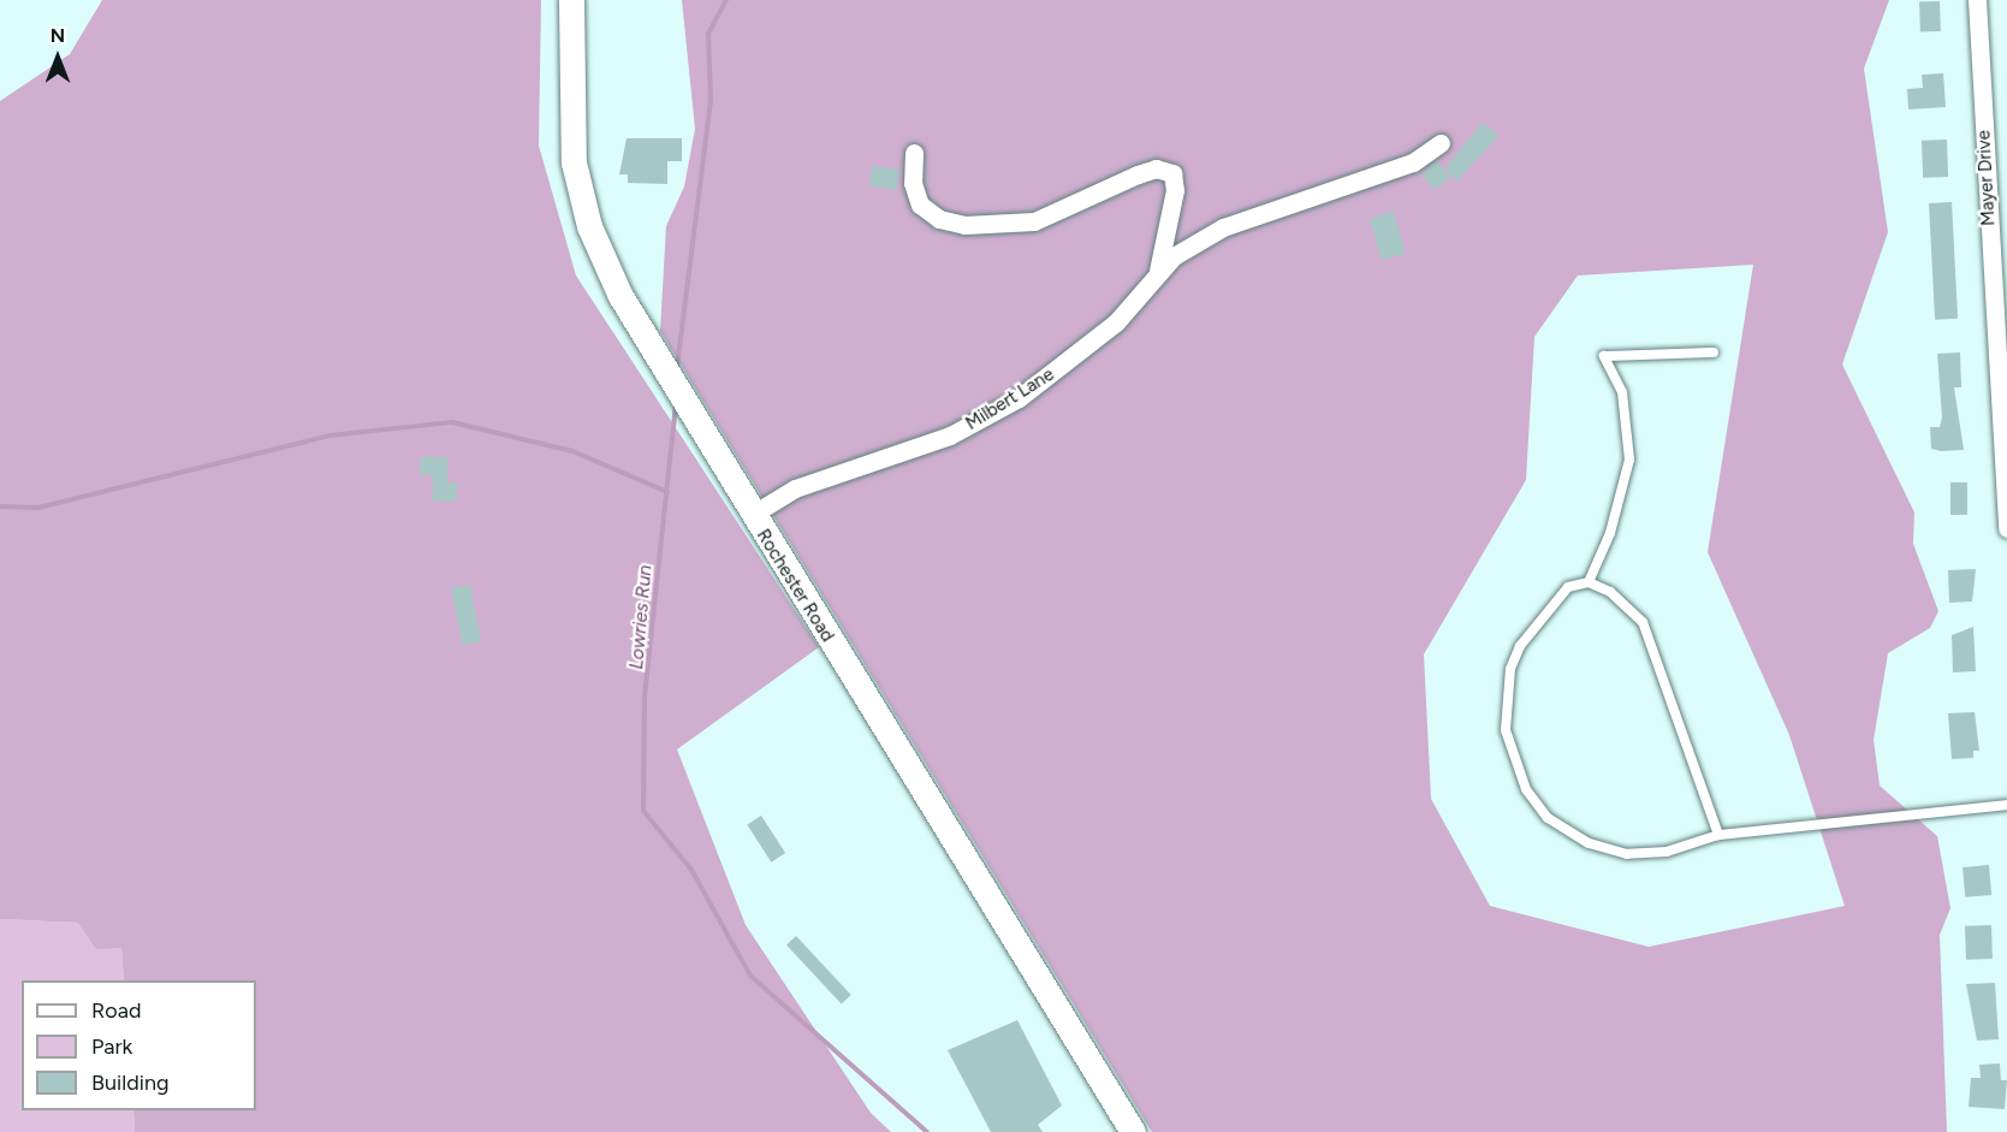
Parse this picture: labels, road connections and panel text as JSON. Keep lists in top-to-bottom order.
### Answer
{
  "streets": {
    "street": ["Mayer Drive", "Milbert Lane", "Rochester Road"]
  },
  "crossings": [
    ["Milbert Lane", "Rochester Road"]
  ],
  "water": ["Lowries Run"],
  "legend": ["Road", "Park", "Building"],
  "north": "top"
}
